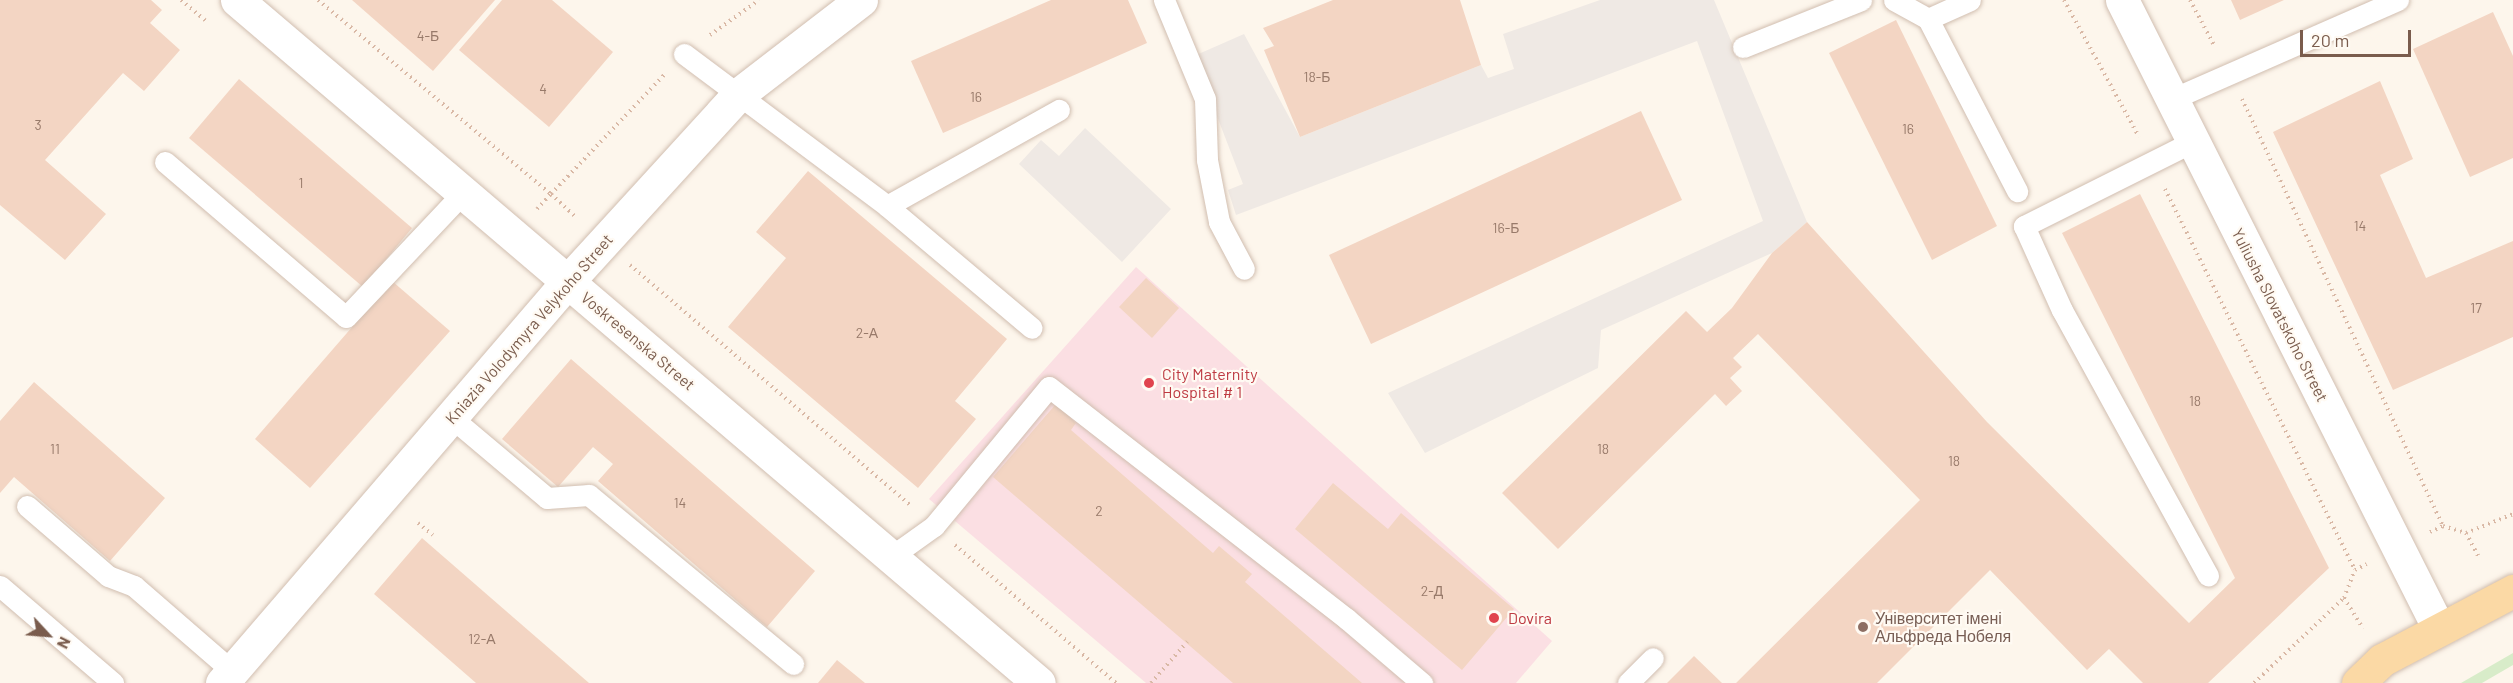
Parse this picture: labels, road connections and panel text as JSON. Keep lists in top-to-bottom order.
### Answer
{
  "streets": {
    "main road": ["Yuliusha Slovatskoho Street", "Kniazia Volodymyra Velykoho Street", "Voskresenska Street"]
  },
  "crossings": [
    ["Kniazia Volodymyra Velykoho Street", "Voskresenska Street"]
  ],
  "places": ["City Maternity Hospital # 1", "Dovira", "Університет імені Альфреда Нобеля"],
  "house_numbers": [
    "4-Б",
    "18-Б",
    "4",
    "16",
    "3",
    "16",
    "1",
    "14",
    "16-Б",
    "17",
    "2-А",
    "18",
    "11",
    "18",
    "18",
    "14",
    "2",
    "2-Д",
    "12-А"
  ],
  "scale_bar": "20 m",
  "north": "bottom right"
}
